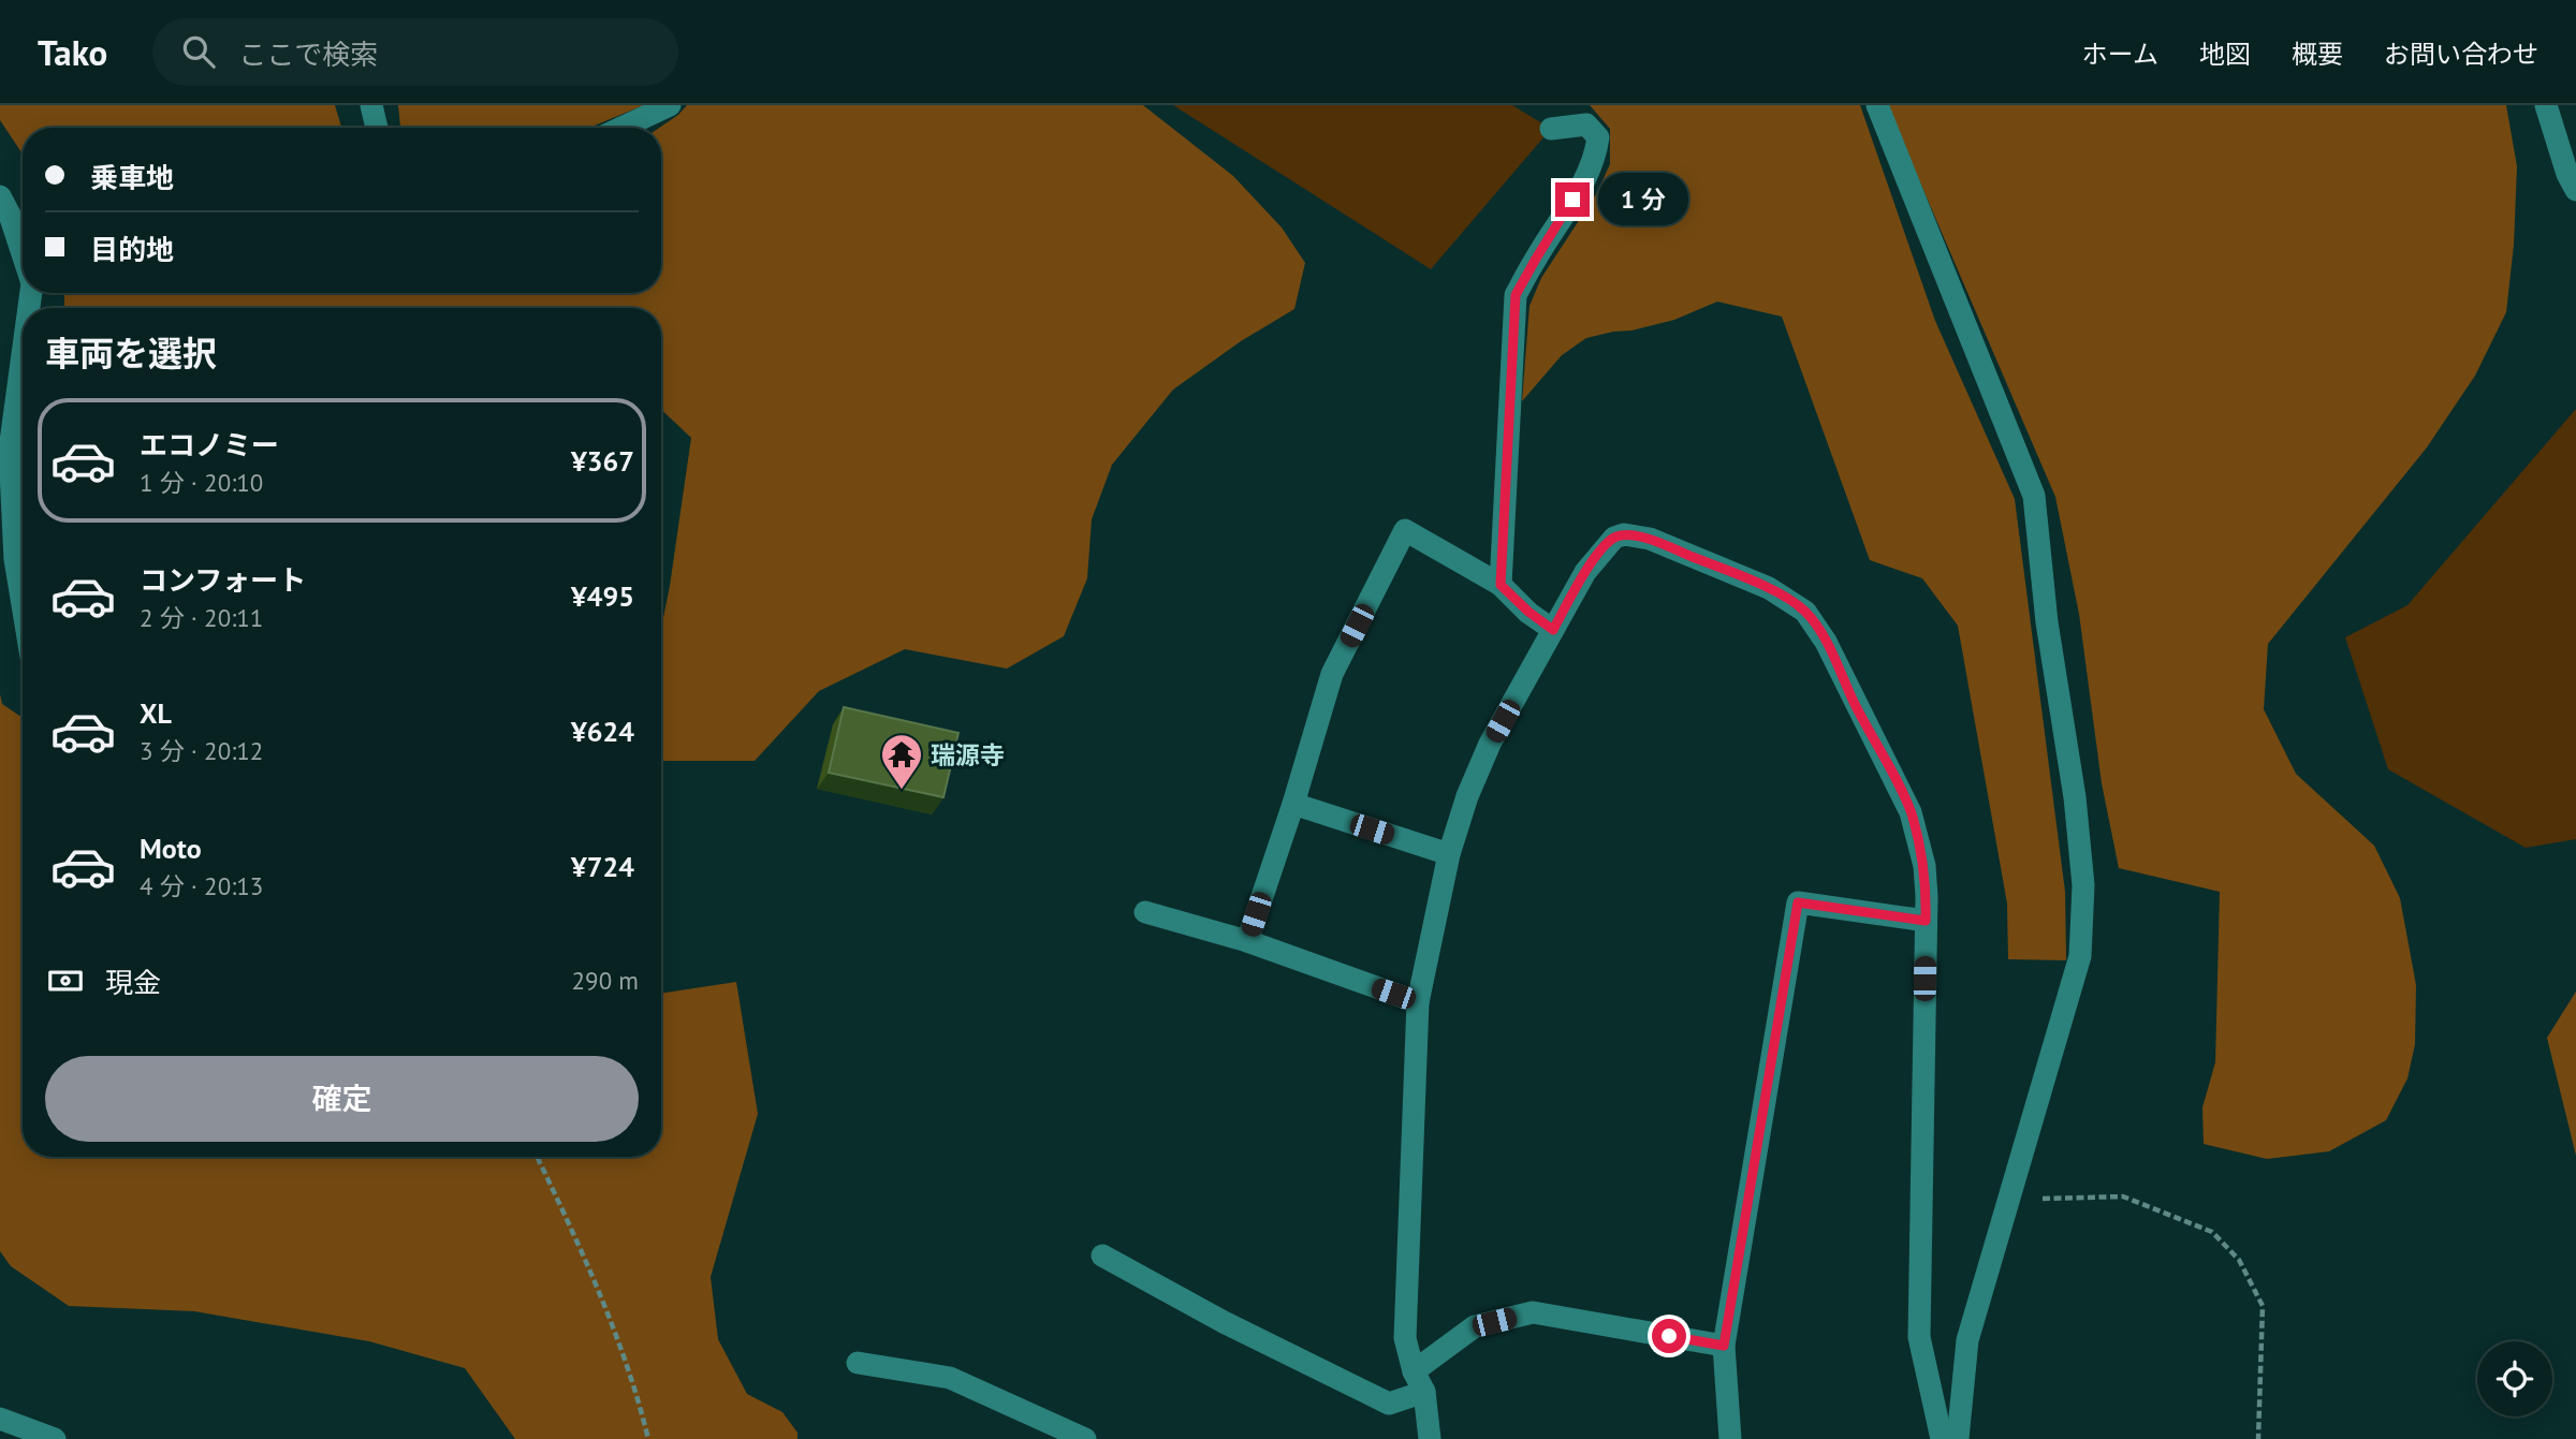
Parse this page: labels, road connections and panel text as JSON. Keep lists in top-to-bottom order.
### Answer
{
  "places": {
    "temple": ["瑞源寺"]
  },
  "page": {
    "header": "Tako",
    "search": "ここで検索",
    "nav": [
      "ホーム",
      "地図",
      "概要",
      "お問い合わせ"
    ],
    "banner": ["乗車地", "目的地"],
    "bubble": "1 分",
    "heading": "車両を選択",
    "list": [
      {
        "name": "エコノミー",
        "note": "1 分 · 20:10",
        "value": "¥367"
      },
      {
        "name": "コンフォート",
        "note": "2 分 · 20:11",
        "value": "¥495"
      },
      {
        "name": "XL",
        "note": "3 分 · 20:12",
        "value": "¥624"
      },
      {
        "name": "Moto",
        "note": "4 分 · 20:13",
        "value": "¥724"
      }
    ],
    "pay": ["現金", "290 m"],
    "buttons": "確定"
  }
}
